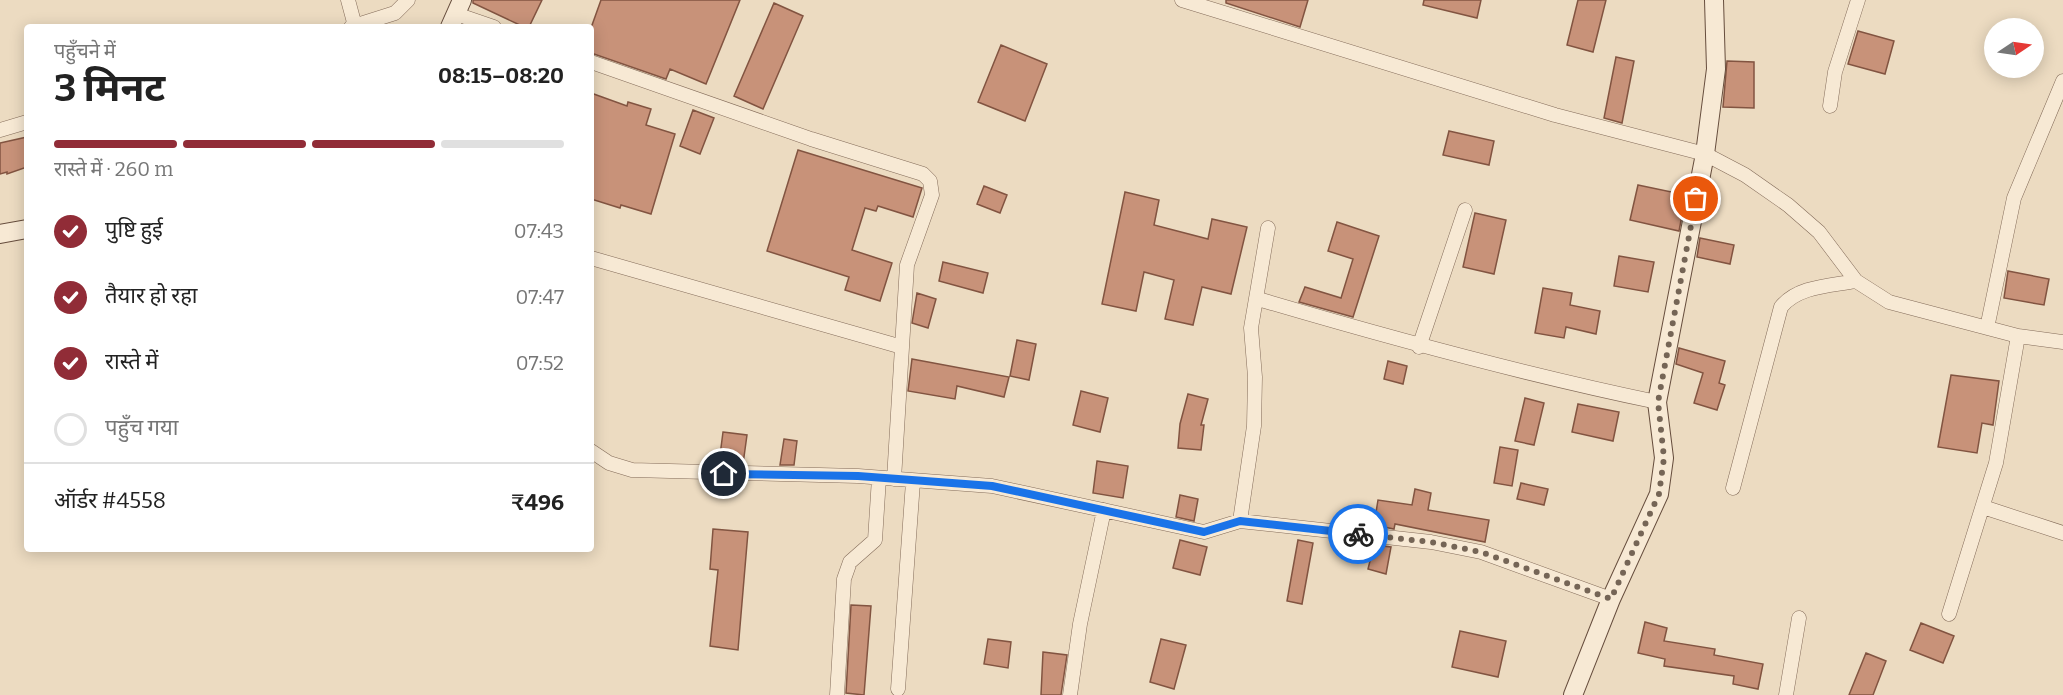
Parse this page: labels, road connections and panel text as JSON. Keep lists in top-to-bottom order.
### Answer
{
  "north": "right",
  "page": {
    "heading": ["3 मिनट", "पहुँचने में", "08:15–08:20"],
    "panel": ["ऑर्डर #4558", "₹496"],
    "bar": "रास्ते में · 260 m",
    "list": [
      ["पुष्टि हुई", "07:43"],
      ["तैयार हो रहा", "07:47"],
      ["रास्ते में", "07:52"],
      "पहुँच गया"
    ]
  }
}
